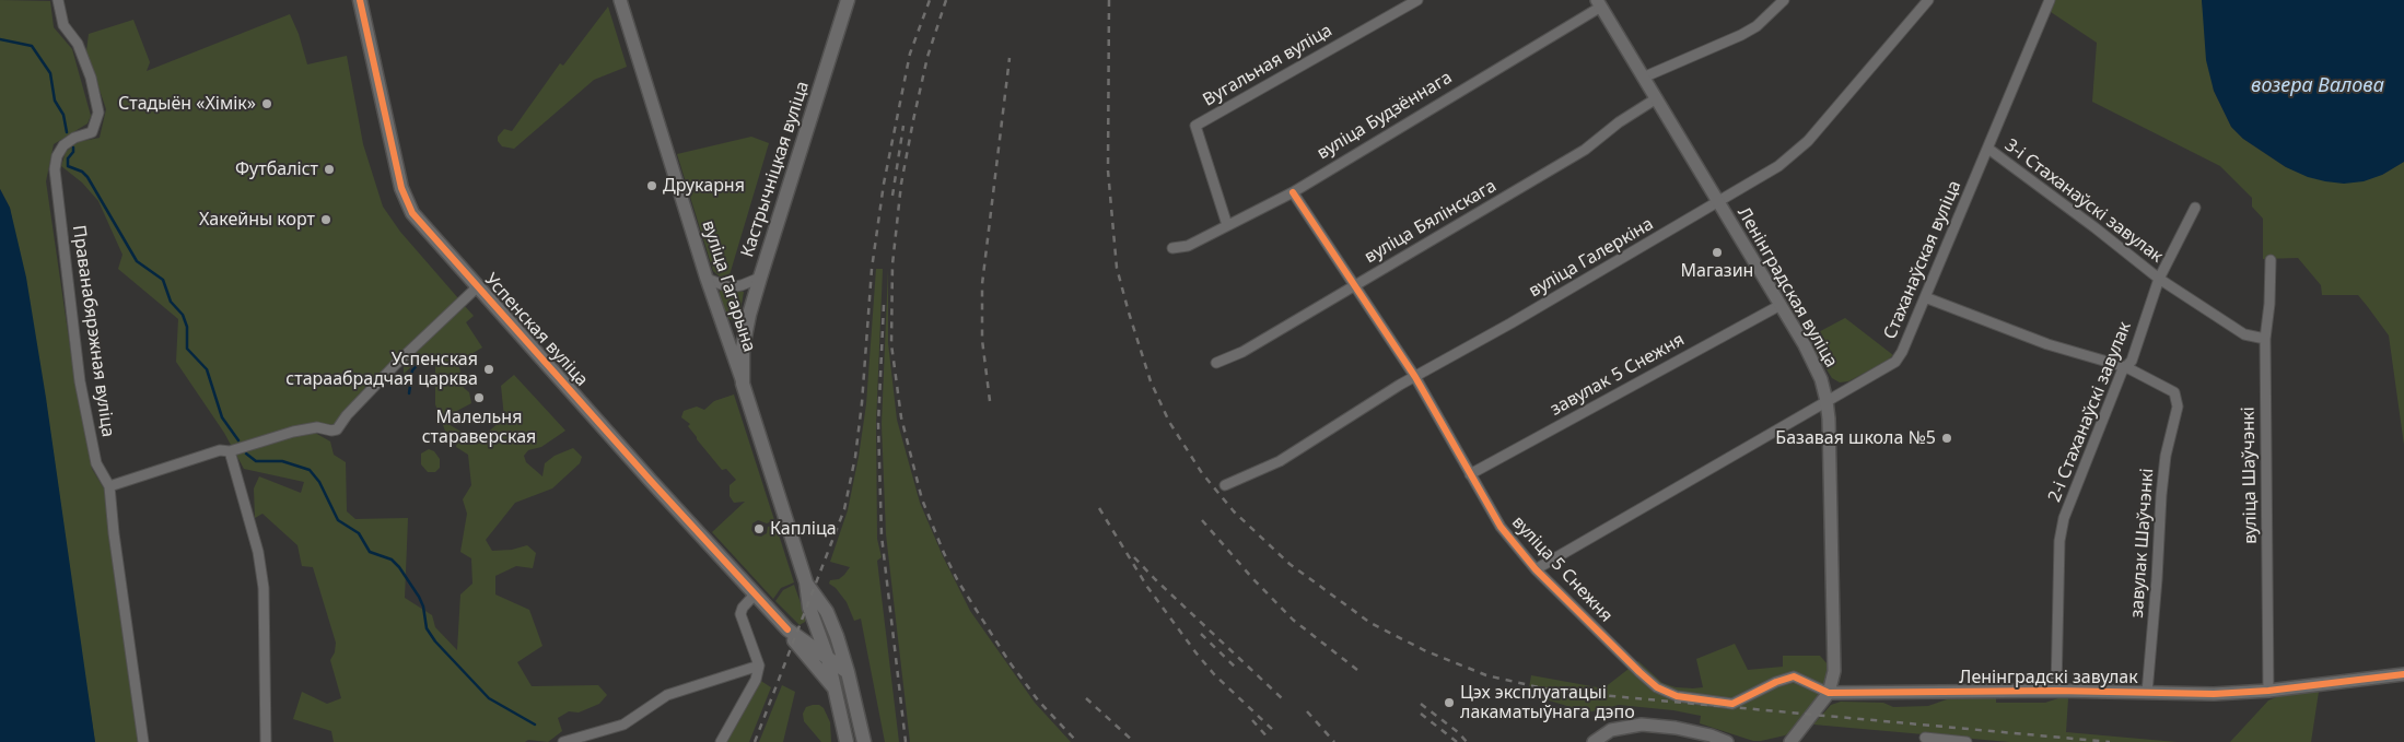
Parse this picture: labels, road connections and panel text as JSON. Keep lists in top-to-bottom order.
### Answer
{
  "streets": {
    "main road": ["Кастрычніцкая вуліца", "вуліца Гагарына", "Успенская вуліца"],
    "street": [
      "Вугальная вуліца",
      "вуліца Будзённага",
      "3-і Стаханаўскі завулак",
      "вуліца Бялінскага",
      "вуліца Галеркіна",
      "Стаханаўская вуліца",
      "Ленінградская вуліца",
      "Праванабярэжная вуліца",
      "завулак 5 Снежня",
      "2-і Стаханаўскі завулак",
      "вуліца Шаўчэнкі",
      "завулак Шаўчэнкі",
      "вуліца 5 Снежня",
      "Ленінградскі завулак"
    ]
  },
  "crossings": [
    ["Вугальная вуліца", "вуліца Будзённага"],
    ["вуліца Будзённага", "Ленінградская вуліца"],
    ["вуліца Будзённага", "вуліца 5 Снежня"],
    ["Кастрычніцкая вуліца", "вуліца Гагарына"],
    ["3-і Стаханаўскі завулак", "Стаханаўская вуліца"],
    ["3-і Стаханаўскі завулак", "2-і Стаханаўскі завулак"],
    ["3-і Стаханаўскі завулак", "вуліца Шаўчэнкі"],
    ["вуліца Бялінскага", "Ленінградская вуліца"],
    ["вуліца Бялінскага", "вуліца 5 Снежня"],
    ["вуліца Галеркіна", "Ленінградская вуліца"],
    ["вуліца Галеркіна", "вуліца 5 Снежня"],
    ["Стаханаўская вуліца", "Ленінградская вуліца"],
    ["Стаханаўская вуліца", "вуліца 5 Снежня"],
    ["вуліца Гагарына", "Успенская вуліца"],
    ["Ленінградская вуліца", "завулак 5 Снежня"],
    ["Ленінградская вуліца", "вуліца 5 Снежня"],
    ["Ленінградская вуліца", "Ленінградскі завулак"],
    ["завулак 5 Снежня", "вуліца 5 Снежня"],
    ["2-і Стаханаўскі завулак", "завулак Шаўчэнкі"],
    ["2-і Стаханаўскі завулак", "Ленінградскі завулак"],
    ["вуліца Шаўчэнкі", "Ленінградскі завулак"],
    ["завулак Шаўчэнкі", "Ленінградскі завулак"],
    ["вуліца 5 Снежня", "Ленінградскі завулак"]
  ],
  "water": ["возера Валова"],
  "places": [
    "Стадыён «Хімік»",
    "Футбаліст",
    "Друкарня",
    "Хакейны корт",
    "Магазин",
    "Успенская стараабрадчая царква",
    "Малельня стараверская",
    "Базавая школа №5",
    "Капліца",
    "Цэх эксплуатацыі лакаматыўнага дэпо"
  ]
}
